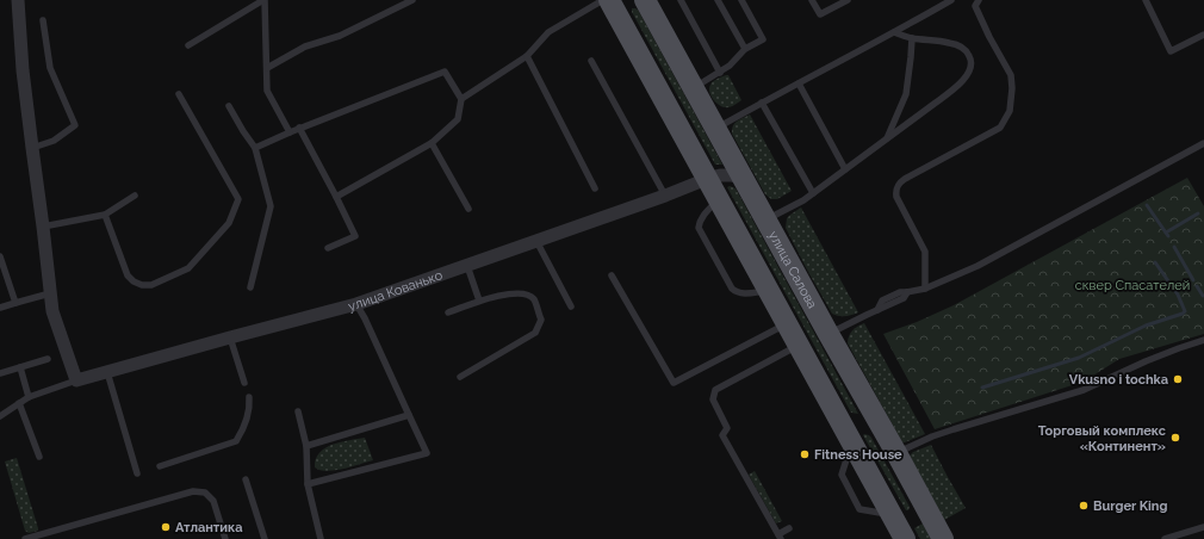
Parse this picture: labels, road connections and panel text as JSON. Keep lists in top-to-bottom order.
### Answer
{
  "streets": {
    "main road": ["улица Салова"],
    "street": ["улица Кованько"]
  },
  "crossings": [
    ["улица Салова", "улица Кованько"]
  ],
  "parks": ["cквер Спасателей"],
  "places": [
    "Vkusno i tochka",
    "Торговый комплекс «Континент»",
    "Fitness House",
    "Burger King",
    "Атлантика"
  ]
}
